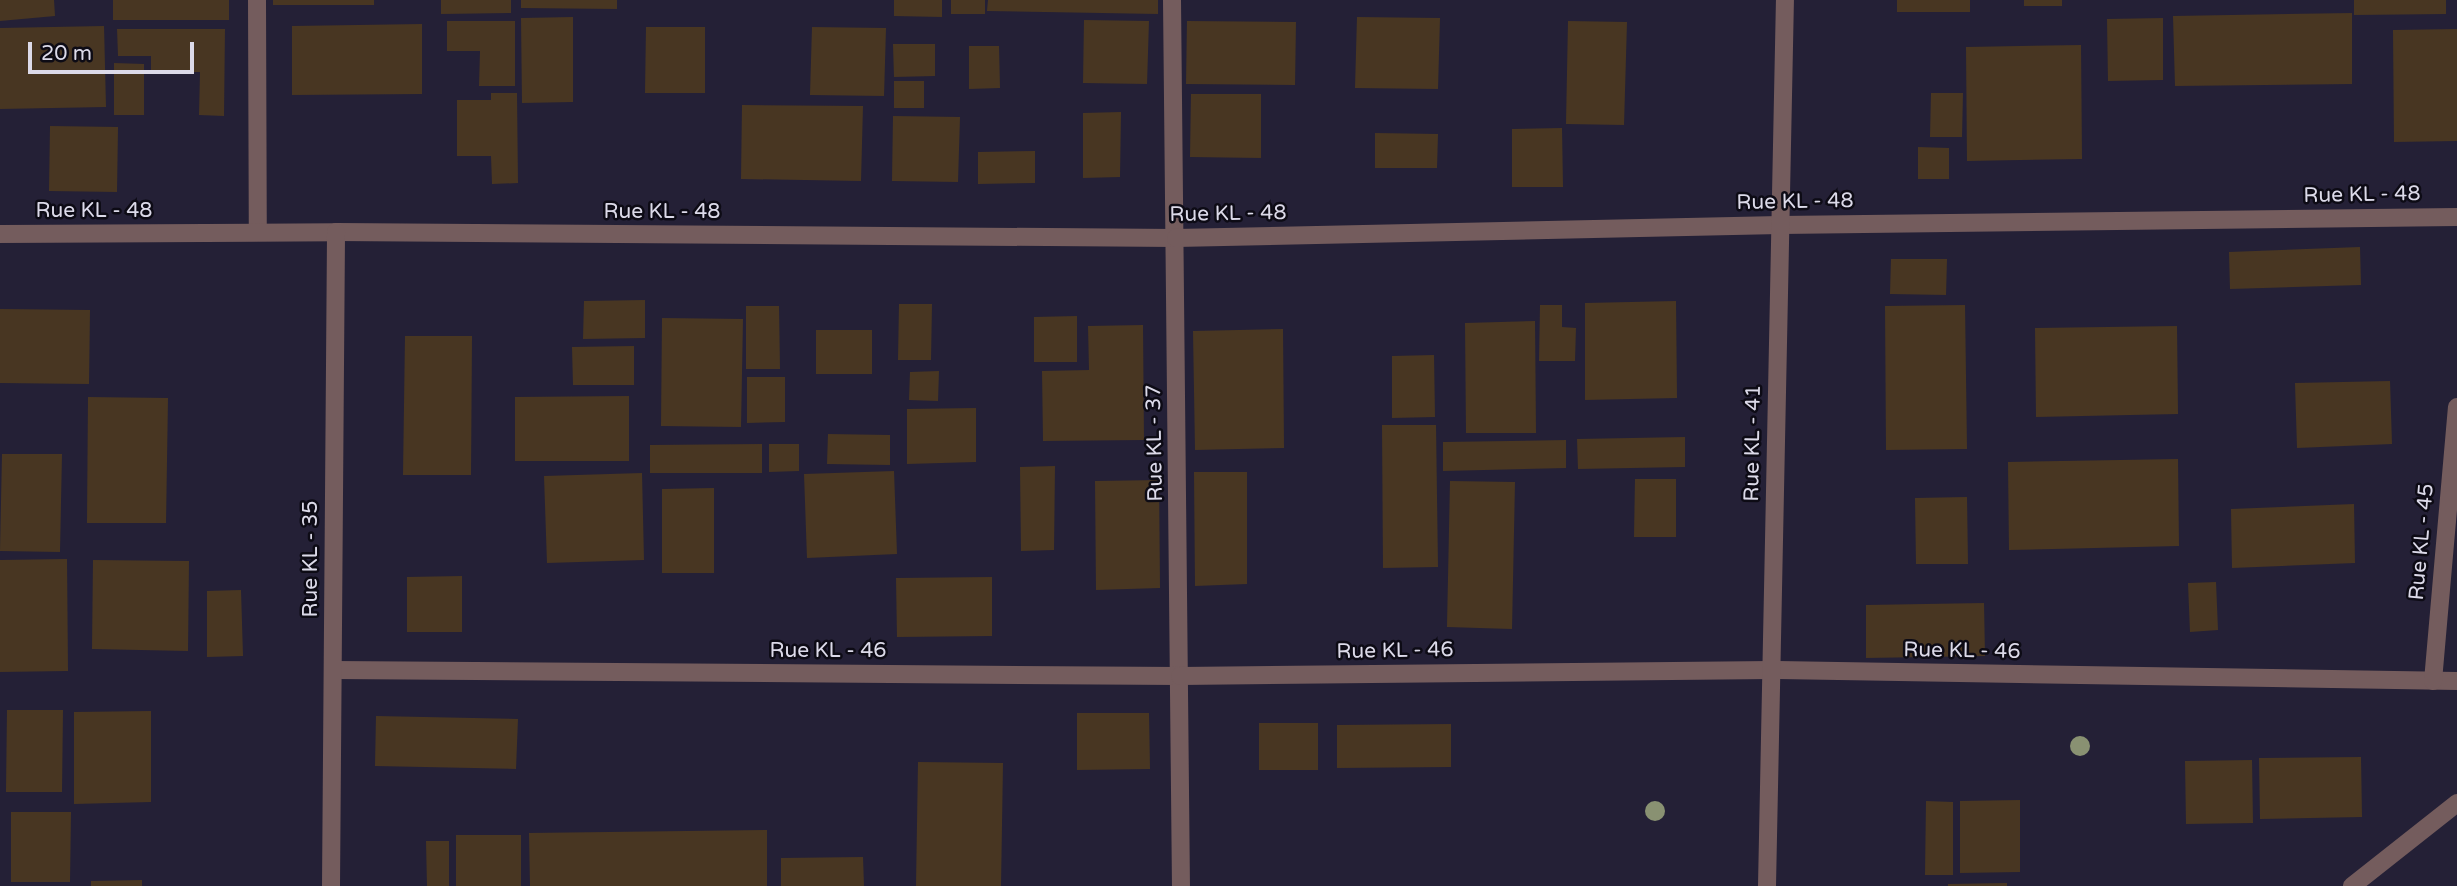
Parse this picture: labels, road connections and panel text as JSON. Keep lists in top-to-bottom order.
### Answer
{
  "streets": {
    "street": [
      "Rue KL - 48",
      "Rue KL - 37",
      "Rue KL - 41",
      "Rue KL - 45",
      "Rue KL - 35",
      "Rue KL - 46"
    ]
  },
  "crossings": [
    ["Rue KL - 48", "Rue KL - 37"],
    ["Rue KL - 48", "Rue KL - 41"],
    ["Rue KL - 48", "Rue KL - 35"],
    ["Rue KL - 37", "Rue KL - 46"],
    ["Rue KL - 41", "Rue KL - 46"],
    ["Rue KL - 45", "Rue KL - 46"],
    ["Rue KL - 35", "Rue KL - 46"]
  ],
  "scale_bar": "20 m"
}
